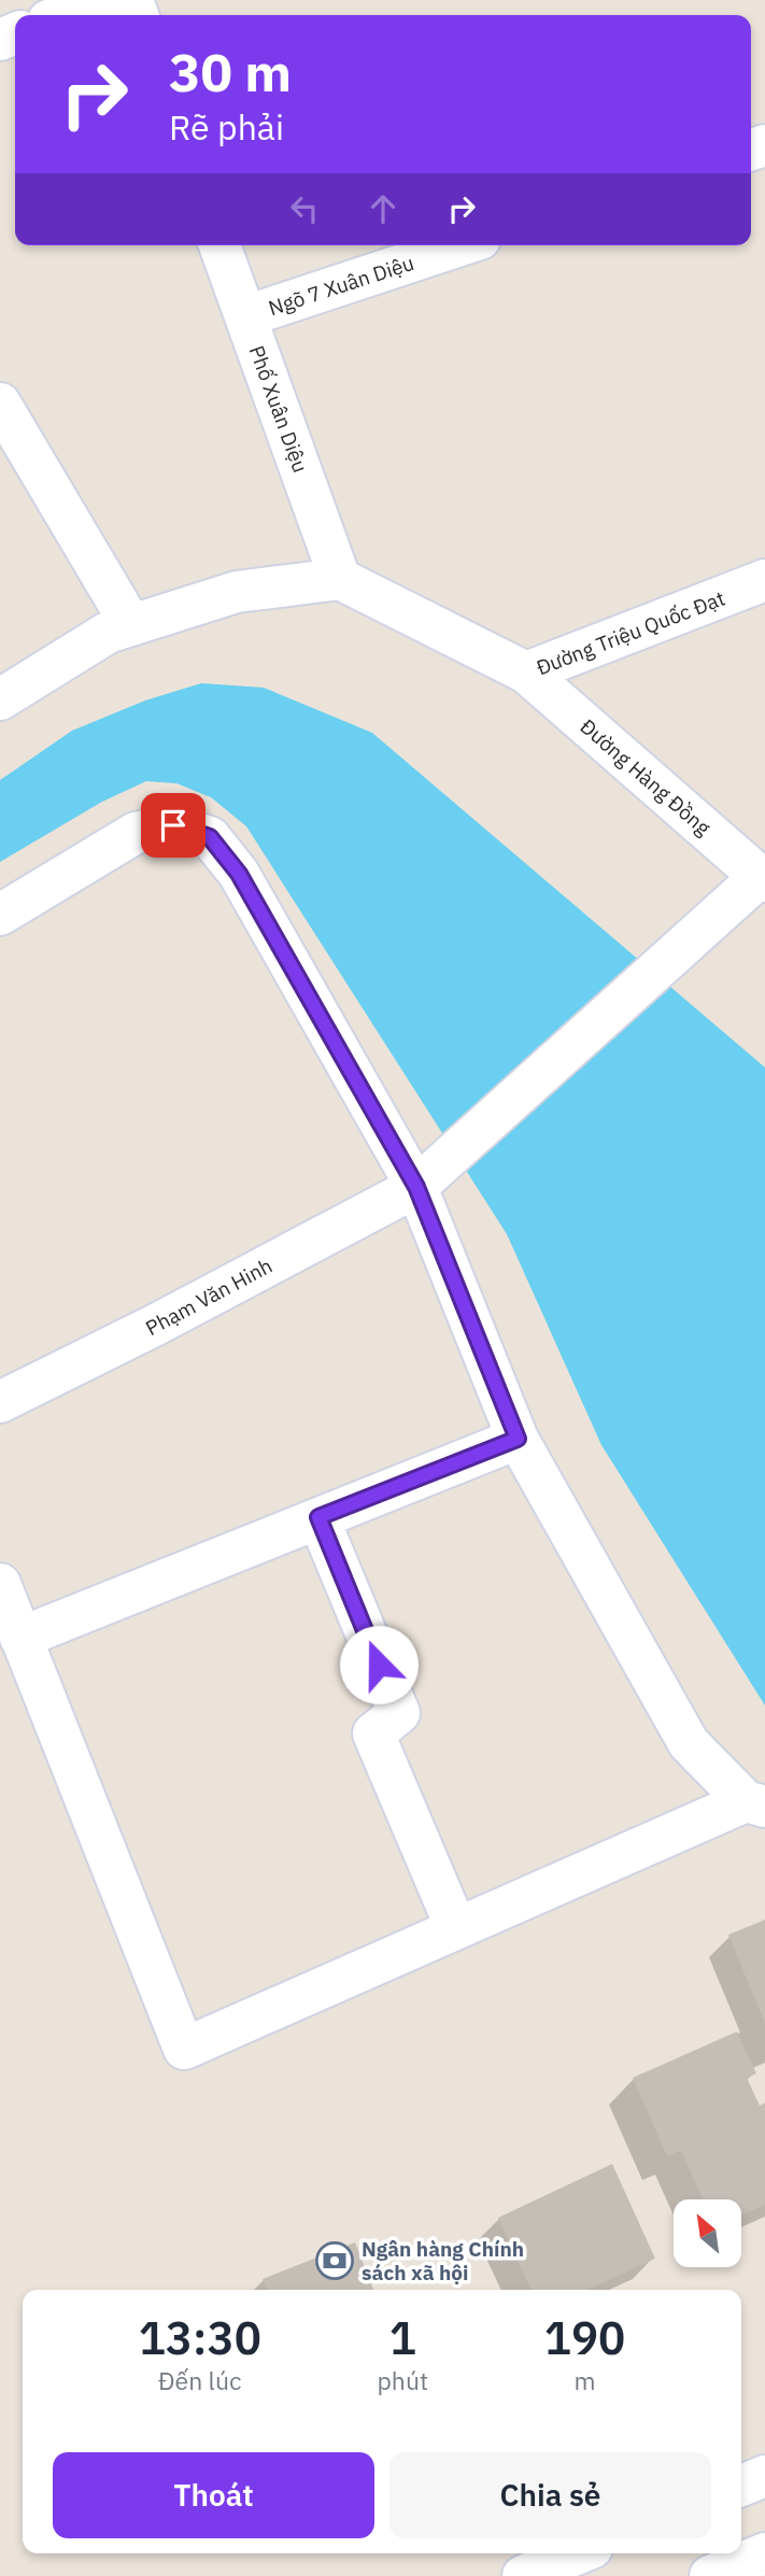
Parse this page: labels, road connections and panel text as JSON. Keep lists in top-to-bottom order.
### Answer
{
  "streets": {
    "street": [
      "Ngõ 7 Xuân Diệu",
      "Phố Xuân Diệu",
      "Đường Triệu Quốc Đạt",
      "Đường Hàng Đồng",
      "Phạm Văn Hinh"
    ]
  },
  "crossings": [
    ["Ngõ 7 Xuân Diệu", "Phố Xuân Diệu"],
    ["Phố Xuân Diệu", "Đường Triệu Quốc Đạt"],
    ["Đường Triệu Quốc Đạt", "Đường Hàng Đồng"],
    ["Đường Hàng Đồng", "Phạm Văn Hinh"]
  ],
  "places": {
    "bank": ["Ngân hàng Chính sách xã hội"]
  },
  "north": "top left",
  "page": {
    "turn": ["30 m", "Rẽ phải"],
    "eta": [
      "13:30",
      "Đến lúc",
      "1",
      "phút",
      "190",
      "m"
    ],
    "buttons": ["Thoát", "Chia sẻ"]
  }
}
